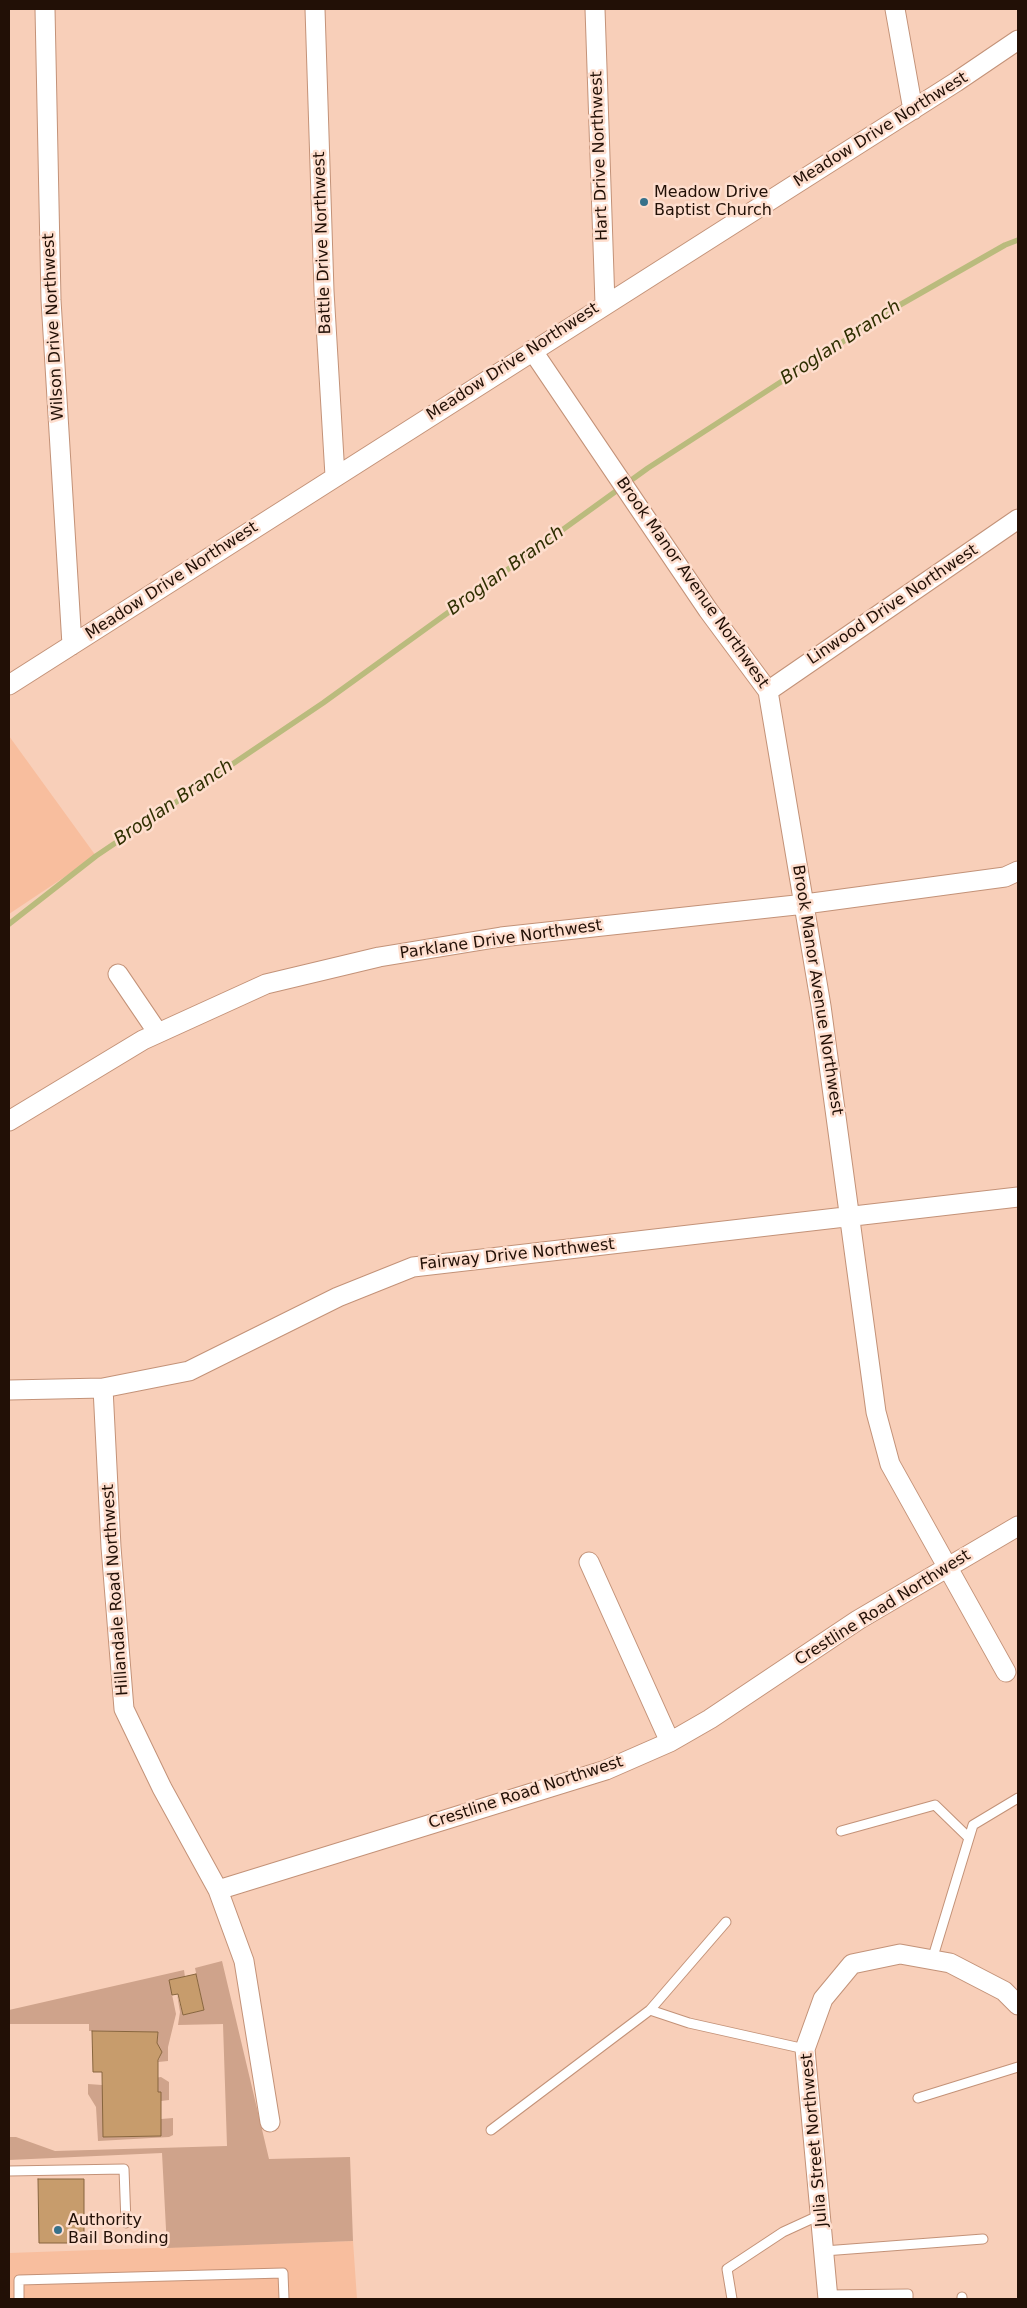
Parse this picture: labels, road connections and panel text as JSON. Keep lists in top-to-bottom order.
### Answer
{
  "streets": {
    "street": [
      "Meadow Drive Northwest",
      "Hart Drive Northwest",
      "Battle Drive Northwest",
      "Wilson Drive Northwest",
      "Brook Manor Avenue Northwest",
      "Linwood Drive Northwest",
      "Parklane Drive Northwest",
      "Fairway Drive Northwest",
      "Hillandale Road Northwest",
      "Crestline Road Northwest",
      "Julia Street Northwest"
    ]
  },
  "crossings": [
    ["Meadow Drive Northwest", "Hart Drive Northwest"],
    ["Meadow Drive Northwest", "Battle Drive Northwest"],
    ["Meadow Drive Northwest", "Wilson Drive Northwest"],
    ["Meadow Drive Northwest", "Brook Manor Avenue Northwest"],
    ["Brook Manor Avenue Northwest", "Linwood Drive Northwest"],
    ["Brook Manor Avenue Northwest", "Parklane Drive Northwest"],
    ["Brook Manor Avenue Northwest", "Fairway Drive Northwest"],
    ["Brook Manor Avenue Northwest", "Crestline Road Northwest"],
    ["Fairway Drive Northwest", "Hillandale Road Northwest"],
    ["Hillandale Road Northwest", "Crestline Road Northwest"]
  ],
  "water": ["Broglan Branch"],
  "places": ["Meadow Drive Baptist Church", "Authority Bail Bonding"]
}
